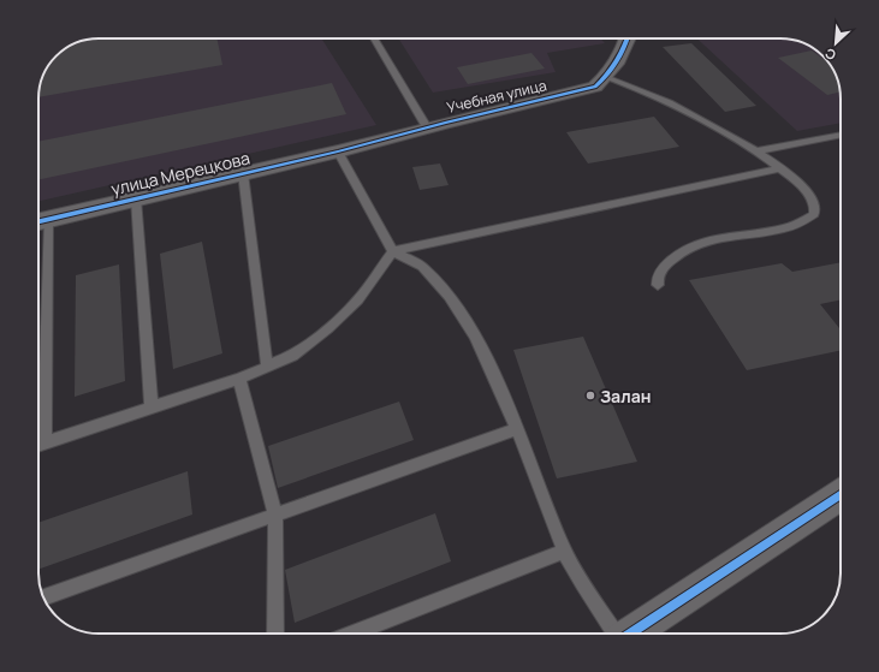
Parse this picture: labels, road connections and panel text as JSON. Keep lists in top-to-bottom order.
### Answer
{
  "streets": {
    "street": ["Учебная улица", "улица Мерецкова"]
  },
  "crossings": [
    ["Учебная улица", "улица Мерецкова"]
  ],
  "places": ["Залан"],
  "north": "bottom left"
}
